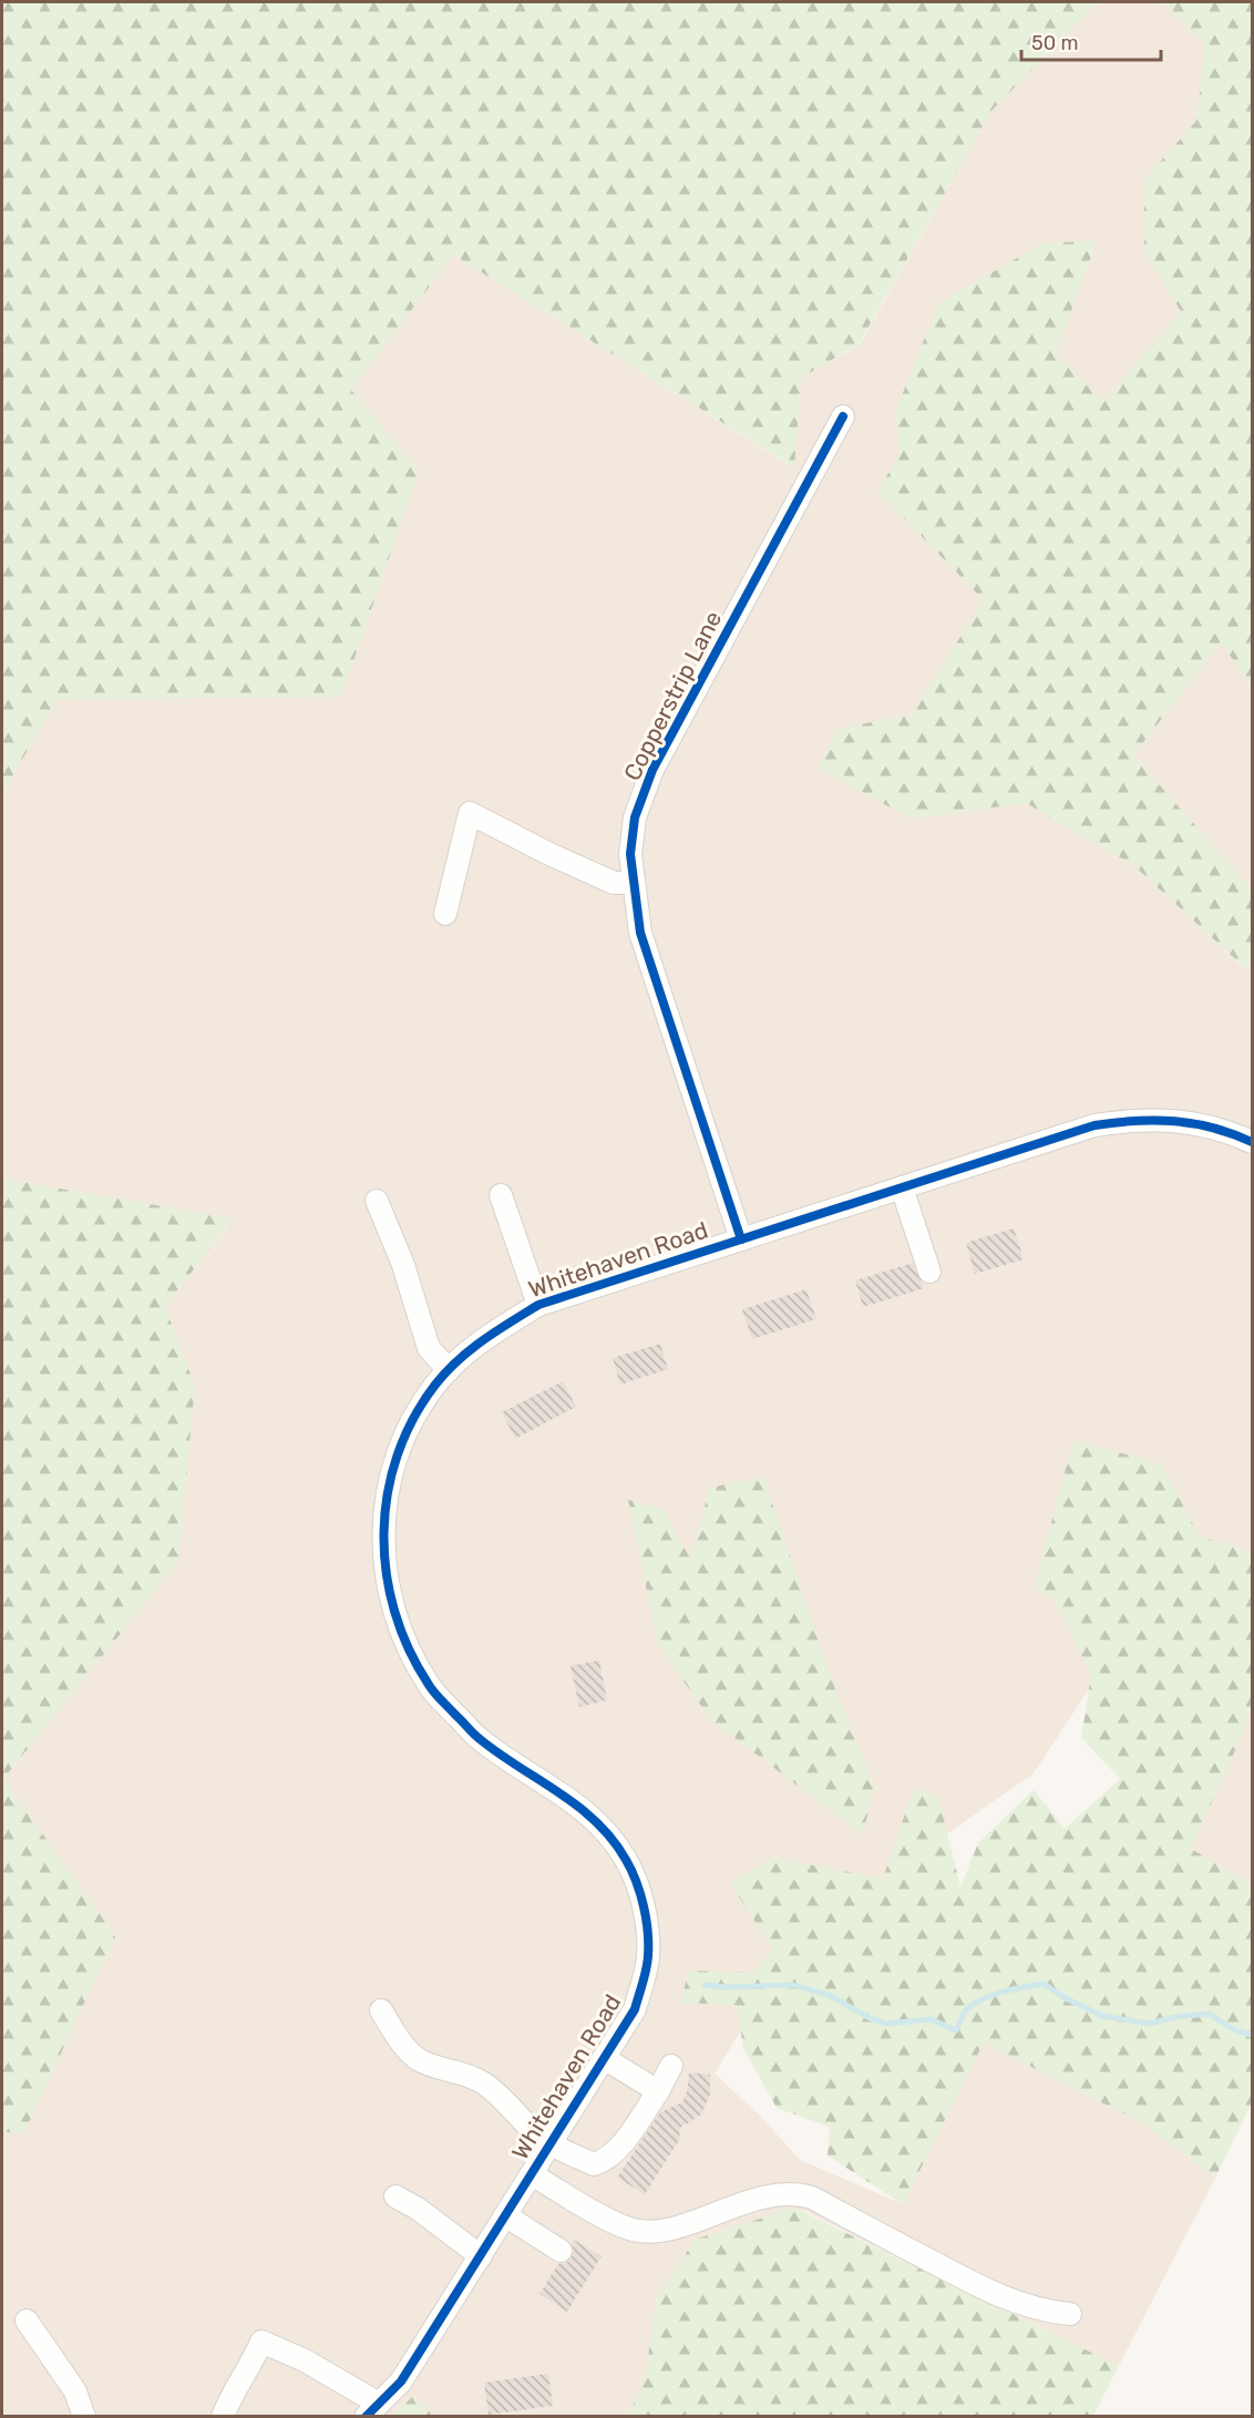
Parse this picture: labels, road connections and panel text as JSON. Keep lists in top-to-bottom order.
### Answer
{
  "streets": {
    "street": ["Copperstrip Lane", "Whitehaven Road"]
  },
  "crossings": [
    ["Copperstrip Lane", "Whitehaven Road"]
  ],
  "scale_bar": "50 m"
}
